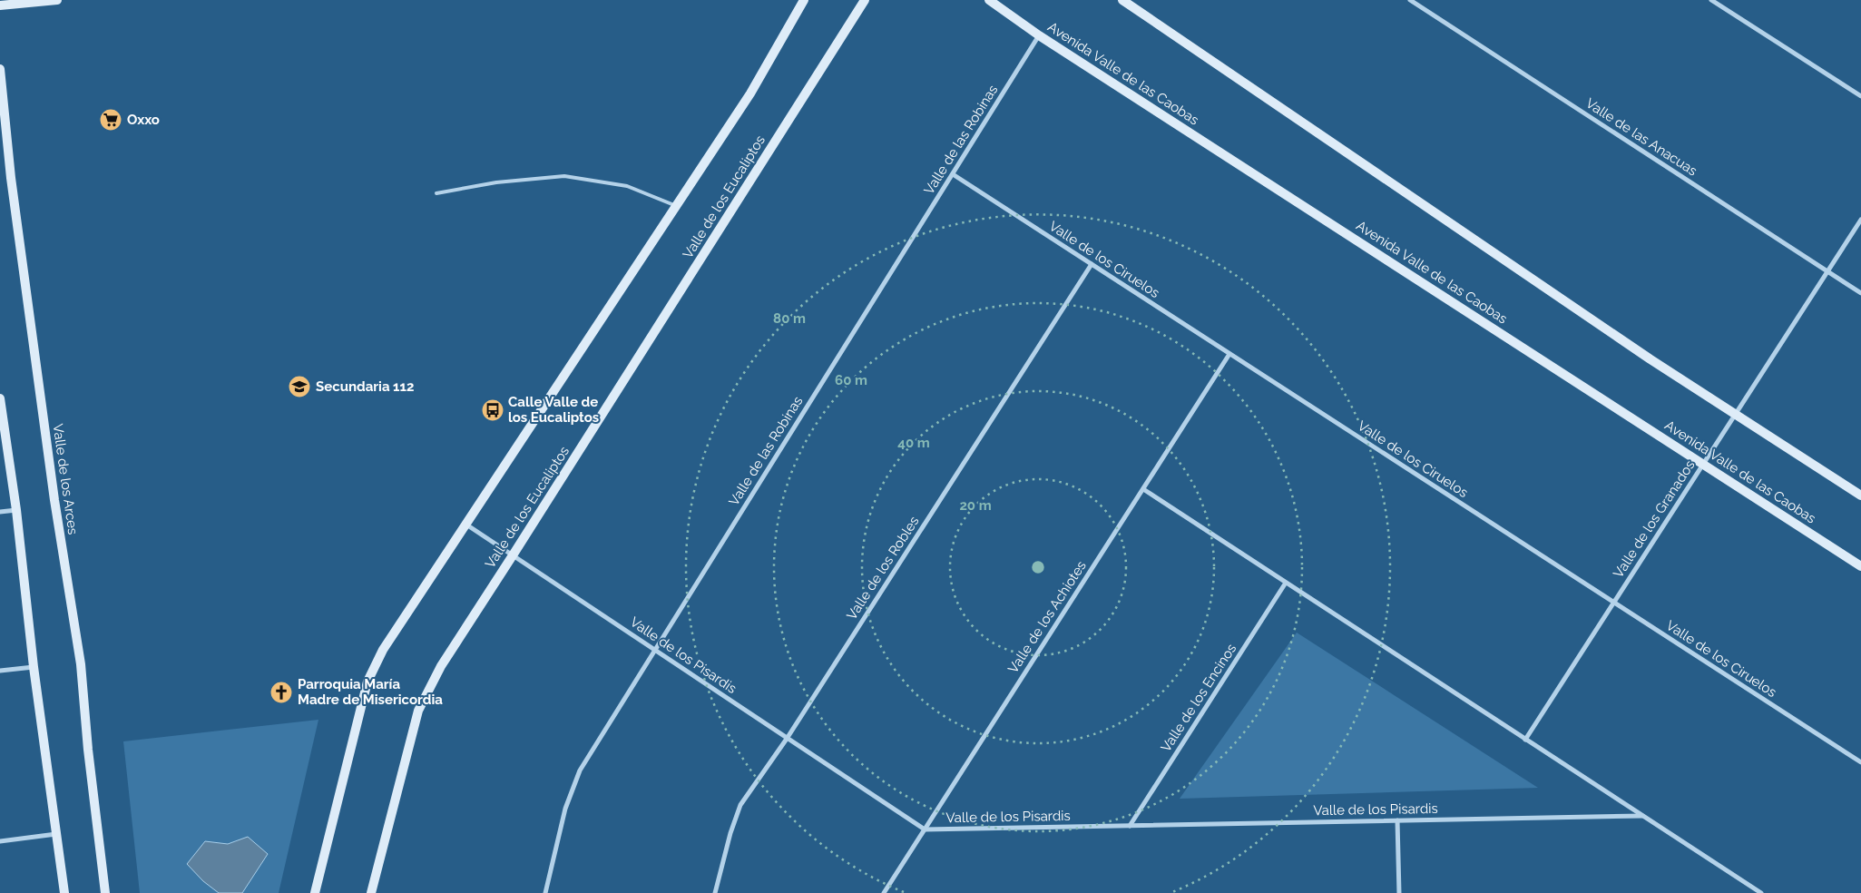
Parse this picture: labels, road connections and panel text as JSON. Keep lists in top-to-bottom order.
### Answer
{
  "streets": {
    "street": [
      "Avenida Valle de las Caobas",
      "Valle de las Anacuas",
      "Valle de las Robinas",
      "Valle de los Eucaliptos",
      "Valle de los Ciruelos",
      "Valle de los Arces",
      "Valle de los Granados",
      "Valle de los Robles",
      "Valle de los Achiotes",
      "Valle de los Pisardis",
      "Valle de los Encinos"
    ]
  },
  "crossings": [
    ["Avenida Valle de las Caobas", "Valle de las Robinas"],
    ["Avenida Valle de las Caobas", "Valle de los Granados"],
    ["Valle de las Anacuas", "Valle de los Granados"],
    ["Valle de las Robinas", "Valle de los Ciruelos"],
    ["Valle de las Robinas", "Valle de los Pisardis"],
    ["Valle de los Eucaliptos", "Valle de los Pisardis"],
    ["Valle de los Ciruelos", "Valle de los Granados"],
    ["Valle de los Ciruelos", "Valle de los Robles"],
    ["Valle de los Ciruelos", "Valle de los Achiotes"],
    ["Valle de los Robles", "Valle de los Pisardis"],
    ["Valle de los Achiotes", "Valle de los Pisardis"],
    ["Valle de los Pisardis", "Valle de los Encinos"]
  ],
  "places": {
    "supermarket": ["Oxxo"],
    "school or university": ["Secundaria 112"],
    "bus stop": ["Calle Valle de los Eucaliptos"],
    "church": ["Parroquia María Madre de Misericordia"]
  },
  "rings": [
    "80 m",
    "60 m",
    "40 m",
    "20 m"
  ]
}
